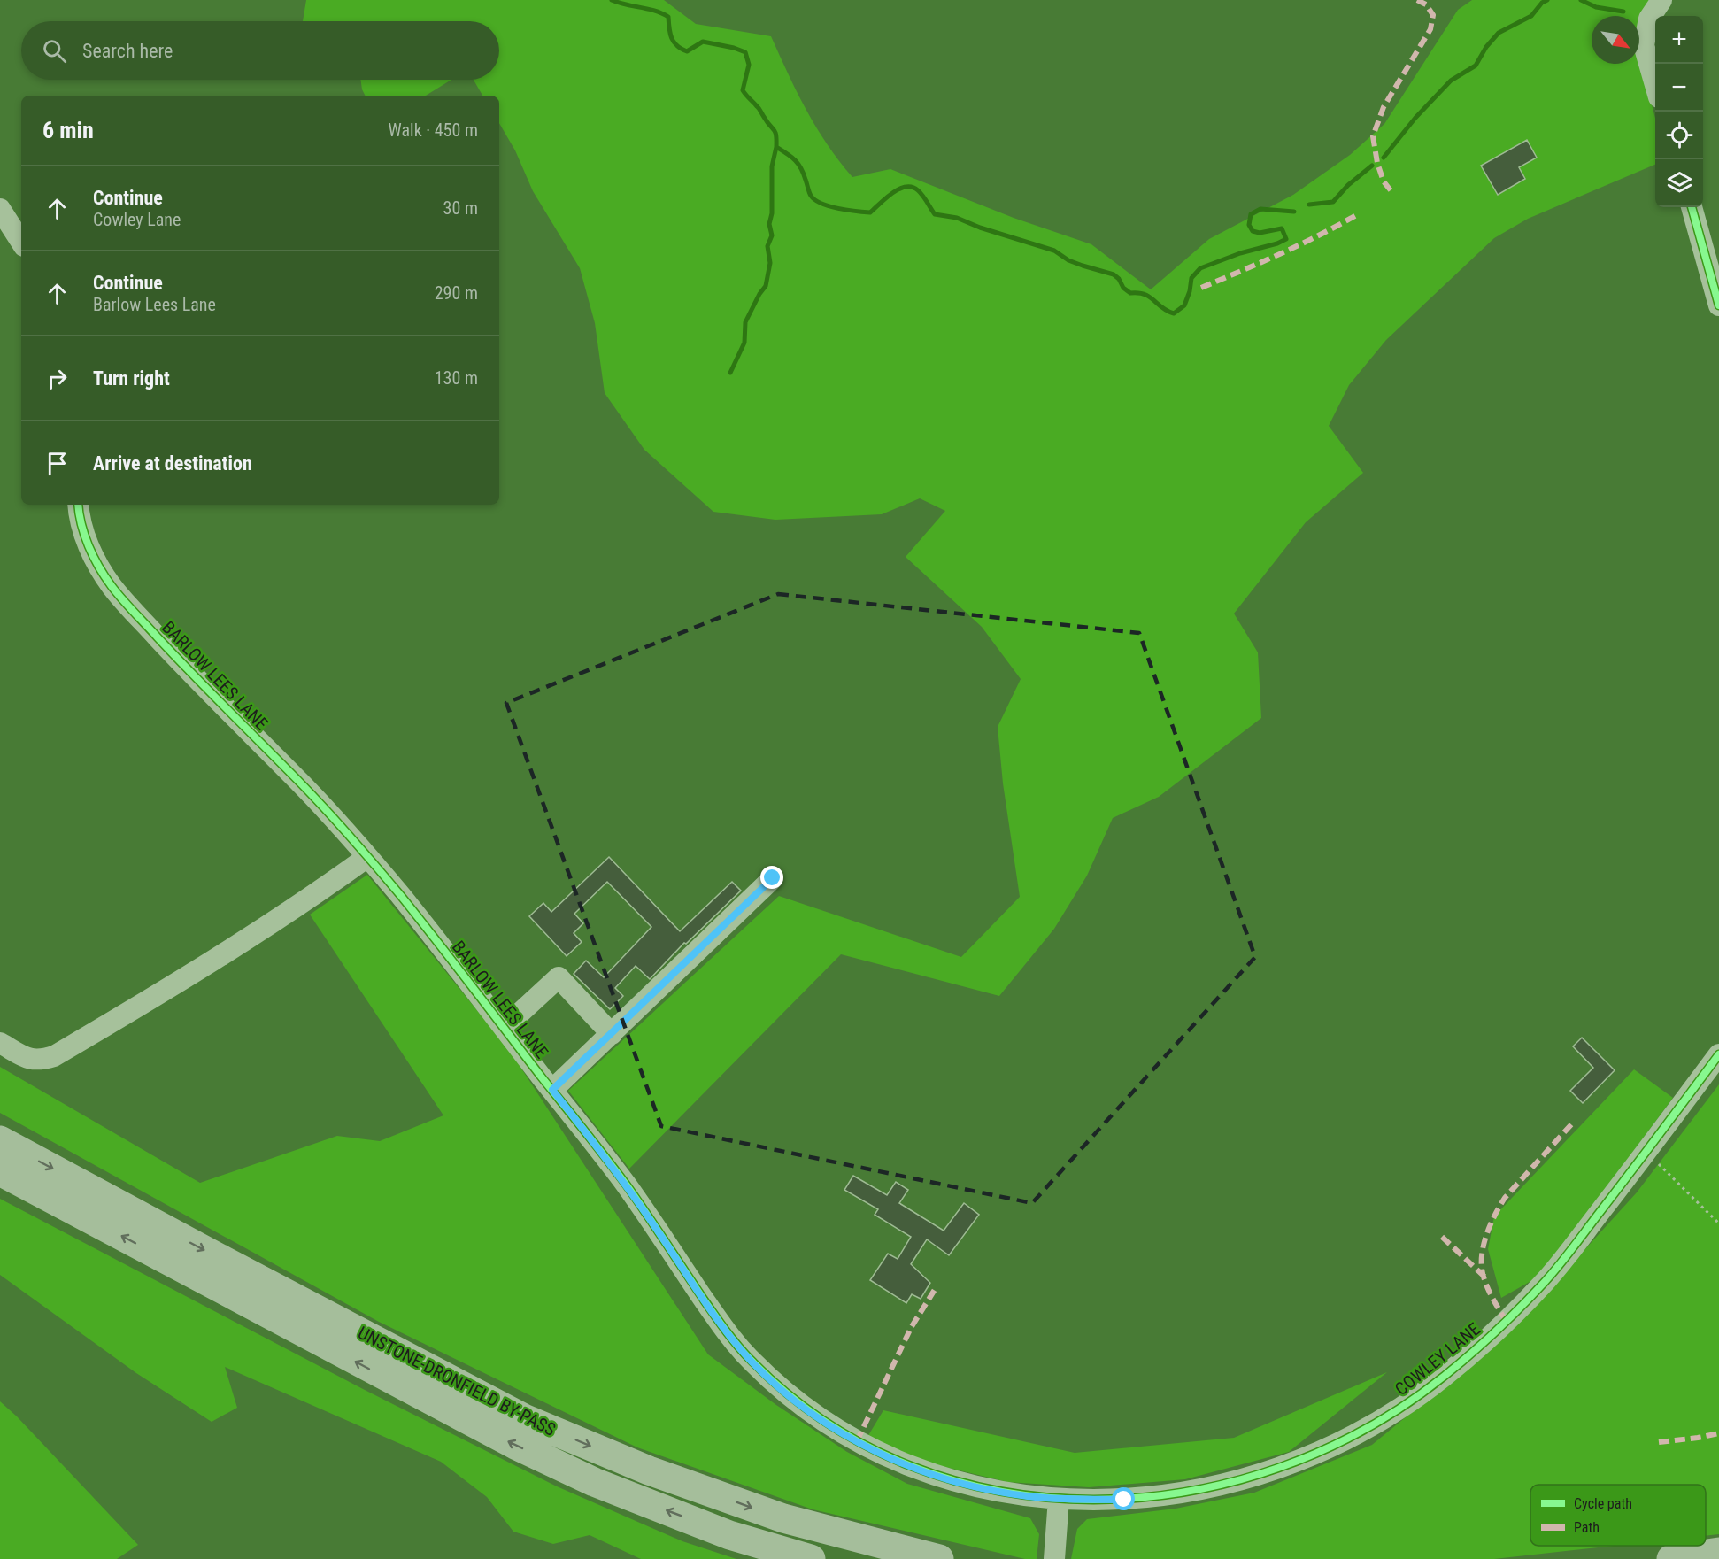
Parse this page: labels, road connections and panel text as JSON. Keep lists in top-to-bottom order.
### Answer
{
  "streets": {
    "highway": ["UNSTONE-DRONFIELD BY-PASS"],
    "street": ["BARLOW LEES LANE", "COWLEY LANE"]
  },
  "crossings": [
    ["BARLOW LEES LANE", "COWLEY LANE"]
  ],
  "legend": ["Cycle path", "Path"],
  "north": "bottom right",
  "page": {
    "map_buttons": ["+", "−"],
    "search": "Search here",
    "heading": ["6 min", "Walk · 450 m"],
    "list": [
      ["Continue", "Cowley Lane", "30 m"],
      ["Continue", "Barlow Lees Lane", "290 m"],
      ["Turn right", "130 m"],
      "Arrive at destination"
    ]
  }
}
